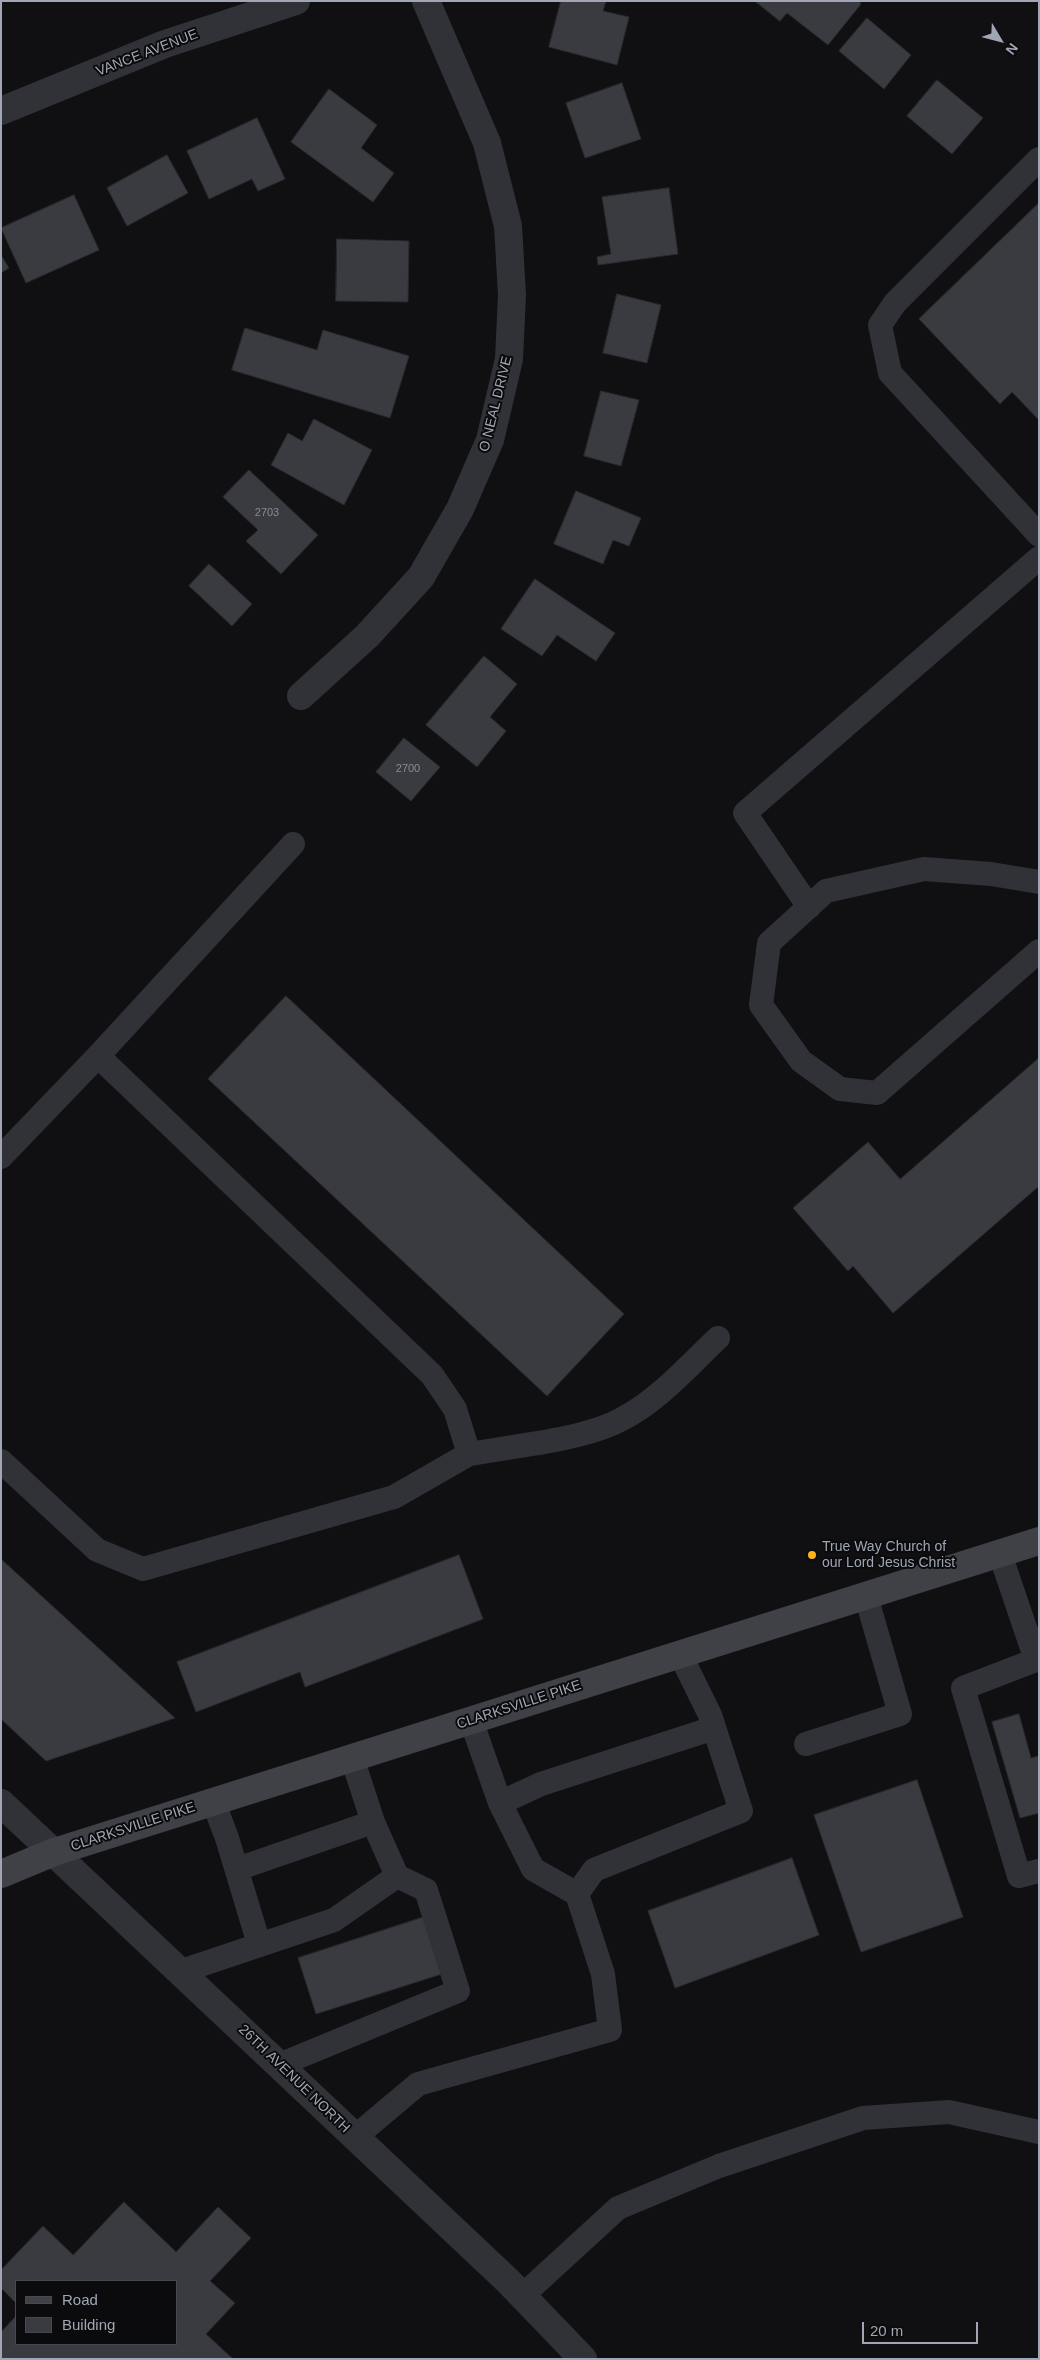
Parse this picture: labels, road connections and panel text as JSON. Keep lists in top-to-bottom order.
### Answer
{
  "streets": {
    "main road": ["CLARKSVILLE PIKE"],
    "street": ["VANCE AVENUE", "O NEAL DRIVE", "26TH AVENUE NORTH"]
  },
  "crossings": [
    ["CLARKSVILLE PIKE", "26TH AVENUE NORTH"]
  ],
  "places": ["True Way Church of our Lord Jesus Christ"],
  "house_numbers": ["2703", "2700"],
  "legend": ["Road", "Building"],
  "scale_bar": "20 m",
  "north": "bottom right"
}
